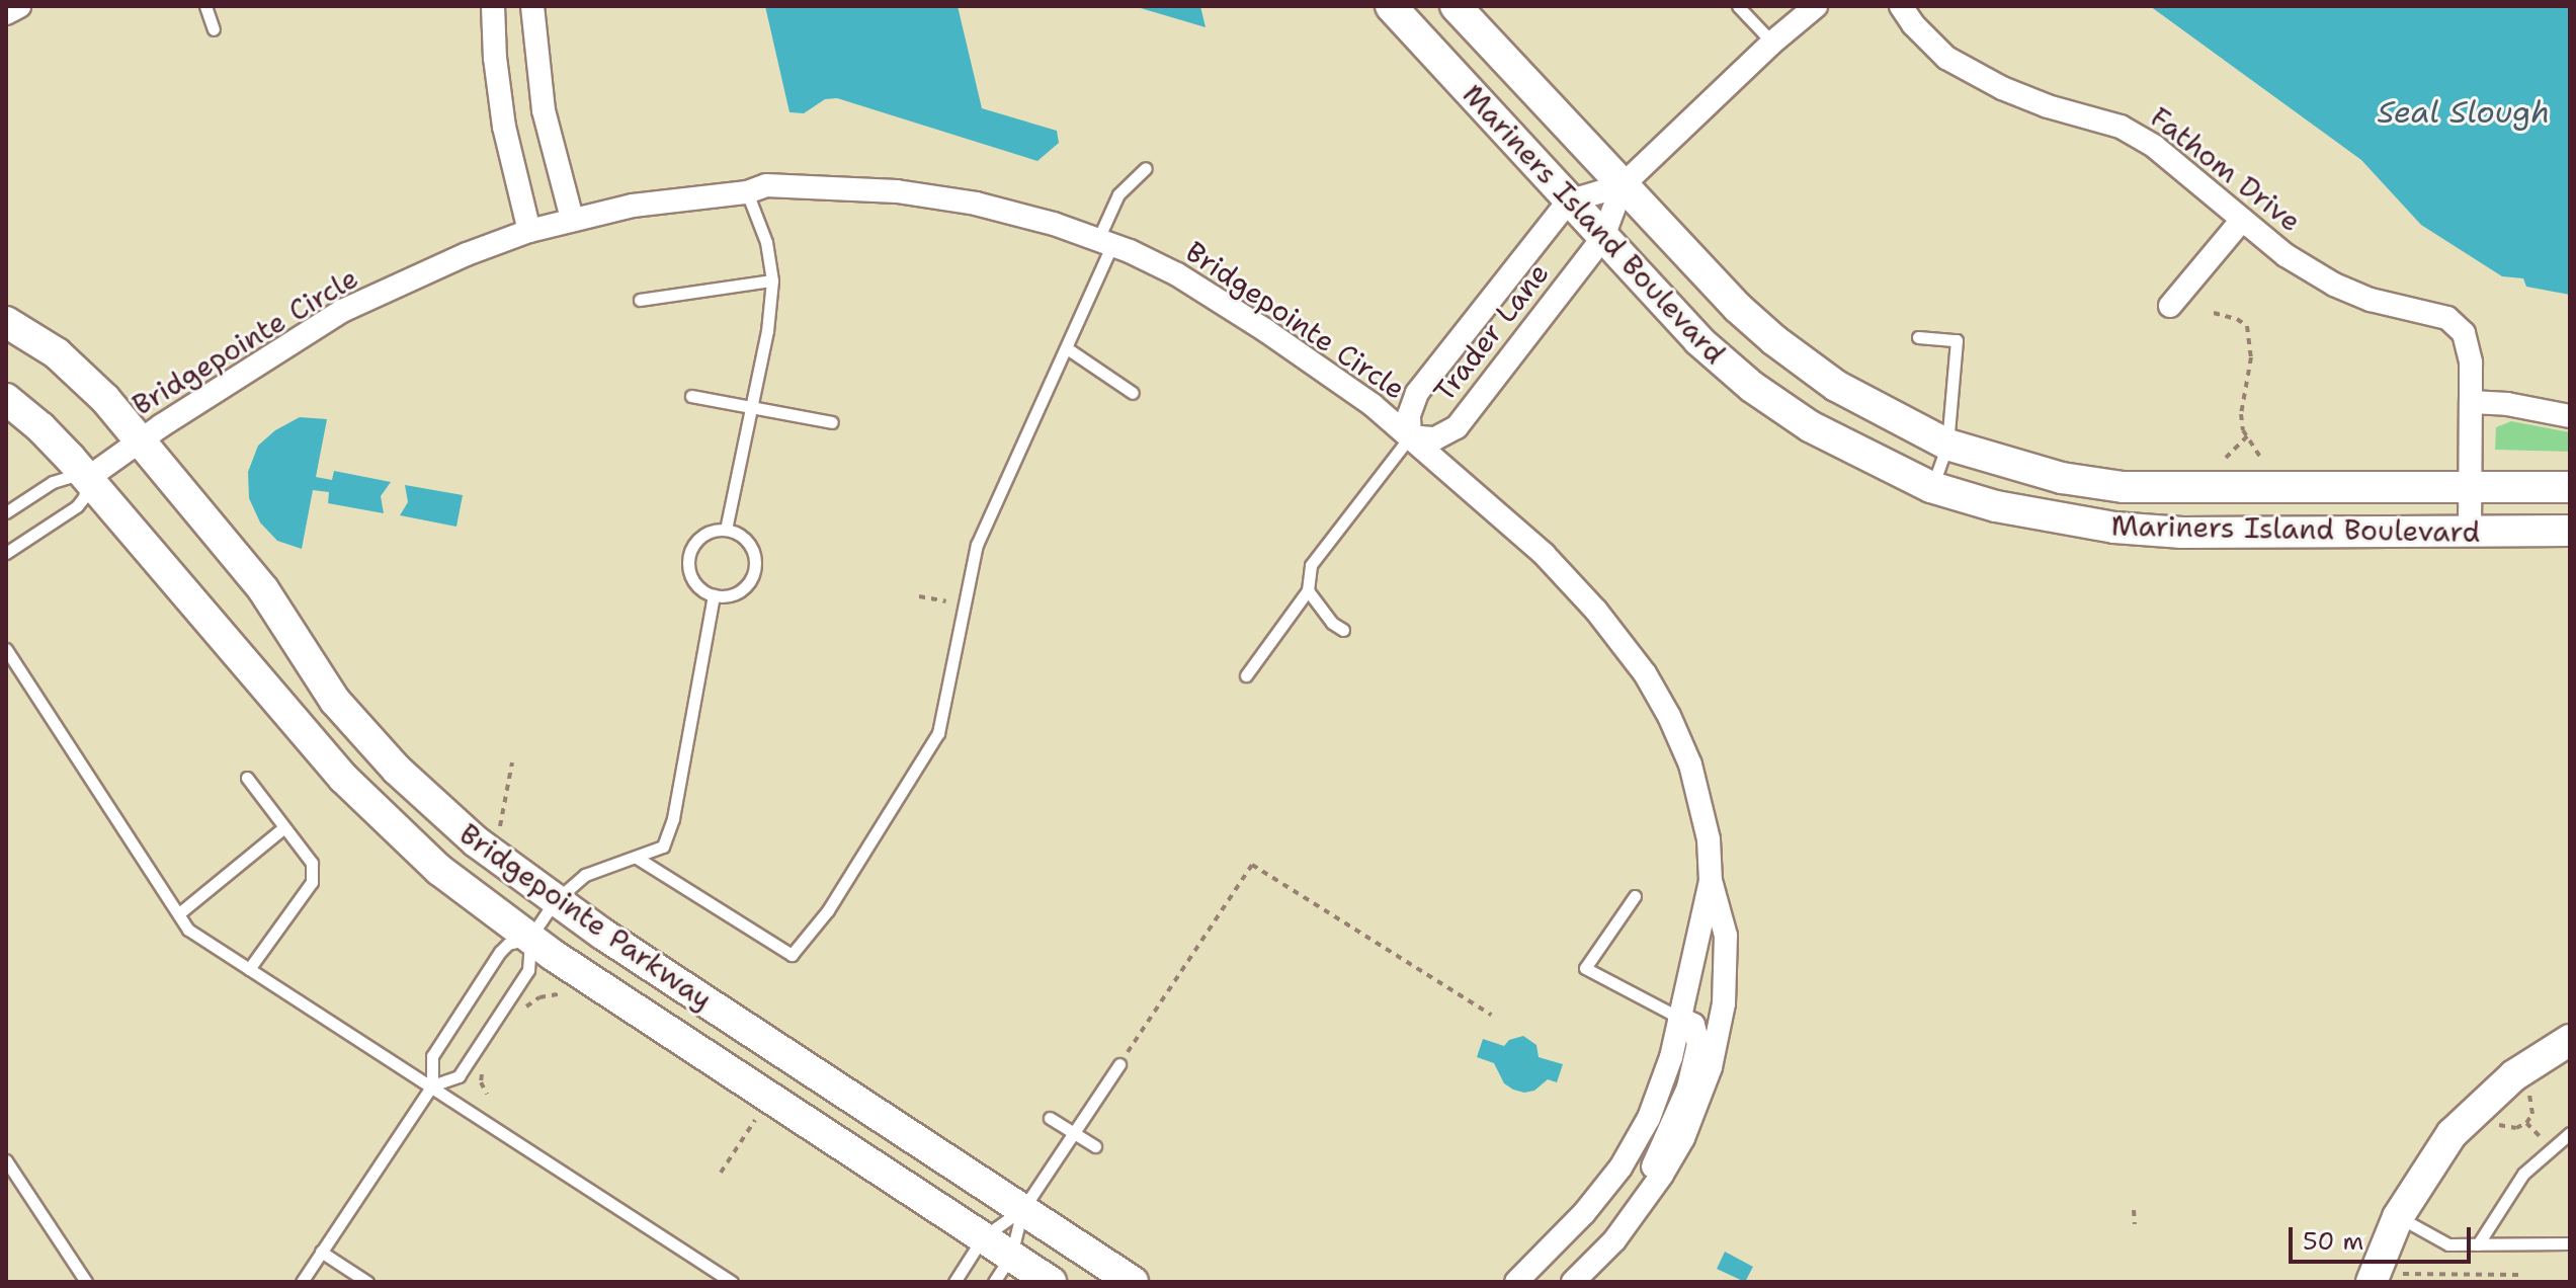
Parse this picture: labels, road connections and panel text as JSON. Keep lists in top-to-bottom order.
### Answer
{
  "streets": {
    "main road": ["Mariners Island Boulevard", "Bridgepointe Parkway"],
    "street": ["Fathom Drive", "Bridgepointe Circle", "Trader Lane"]
  },
  "crossings": [
    ["Fathom Drive", "Mariners Island Boulevard"],
    ["Mariners Island Boulevard", "Trader Lane"],
    ["Bridgepointe Circle", "Trader Lane"],
    ["Bridgepointe Circle", "Bridgepointe Parkway"]
  ],
  "water": ["Seal Slough"],
  "scale_bar": "50 m"
}
